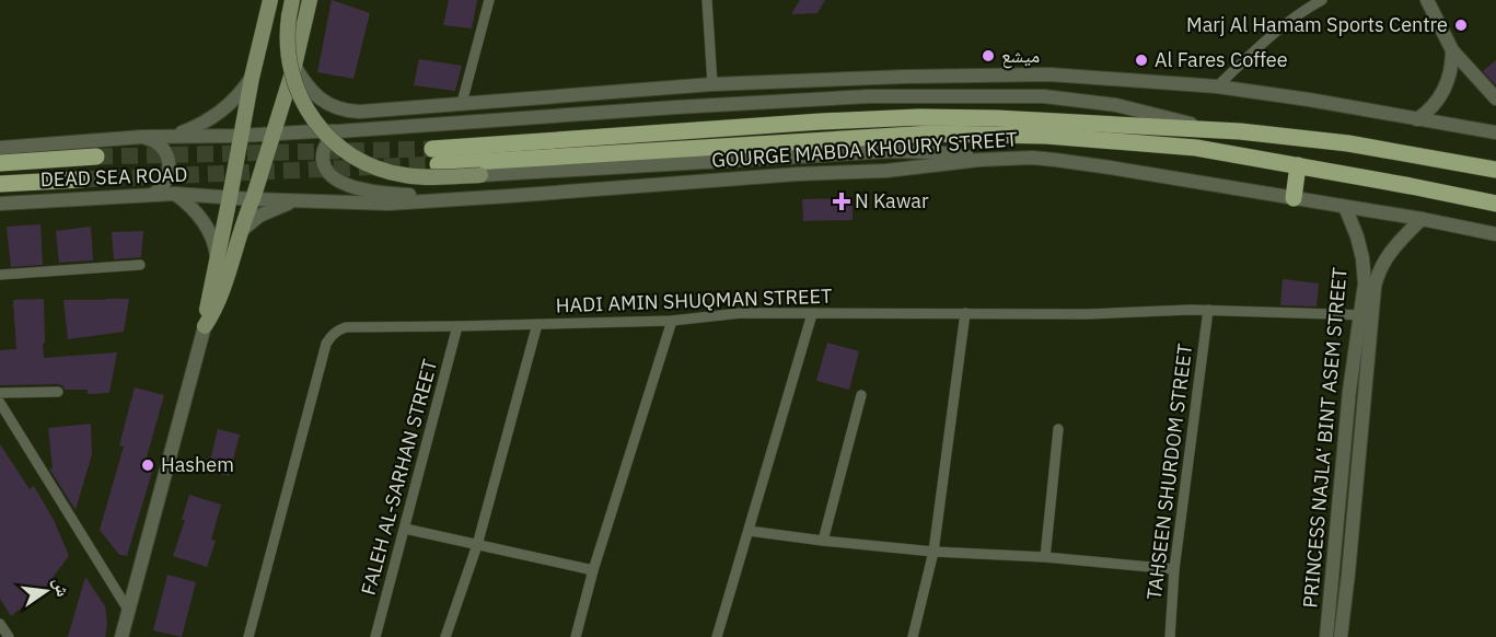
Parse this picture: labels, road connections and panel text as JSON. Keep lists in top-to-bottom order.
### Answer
{
  "streets": {
    "main road": ["DEAD SEA ROAD"],
    "street": [
      "GOURGE MABDA KHOURY STREET",
      "HADI AMIN SHUQMAN STREET",
      "PRINCESS NAJLA‘ BINT ASEM STREET",
      "TAHSEEN SHURDOM STREET",
      "FALEH AL-SARHAN STREET"
    ]
  },
  "crossings": [
    ["GOURGE MABDA KHOURY STREET", "DEAD SEA ROAD"],
    ["GOURGE MABDA KHOURY STREET", "PRINCESS NAJLA‘ BINT ASEM STREET"],
    ["HADI AMIN SHUQMAN STREET", "PRINCESS NAJLA‘ BINT ASEM STREET"],
    ["HADI AMIN SHUQMAN STREET", "TAHSEEN SHURDOM STREET"],
    ["HADI AMIN SHUQMAN STREET", "FALEH AL-SARHAN STREET"]
  ],
  "places": {
    "other": [
      "Marj Al Hamam Sports Centre",
      "ميشع",
      "Al Fares Coffee",
      "Hashem"
    ],
    "health": ["N Kawar"]
  },
  "north": "right"
}
